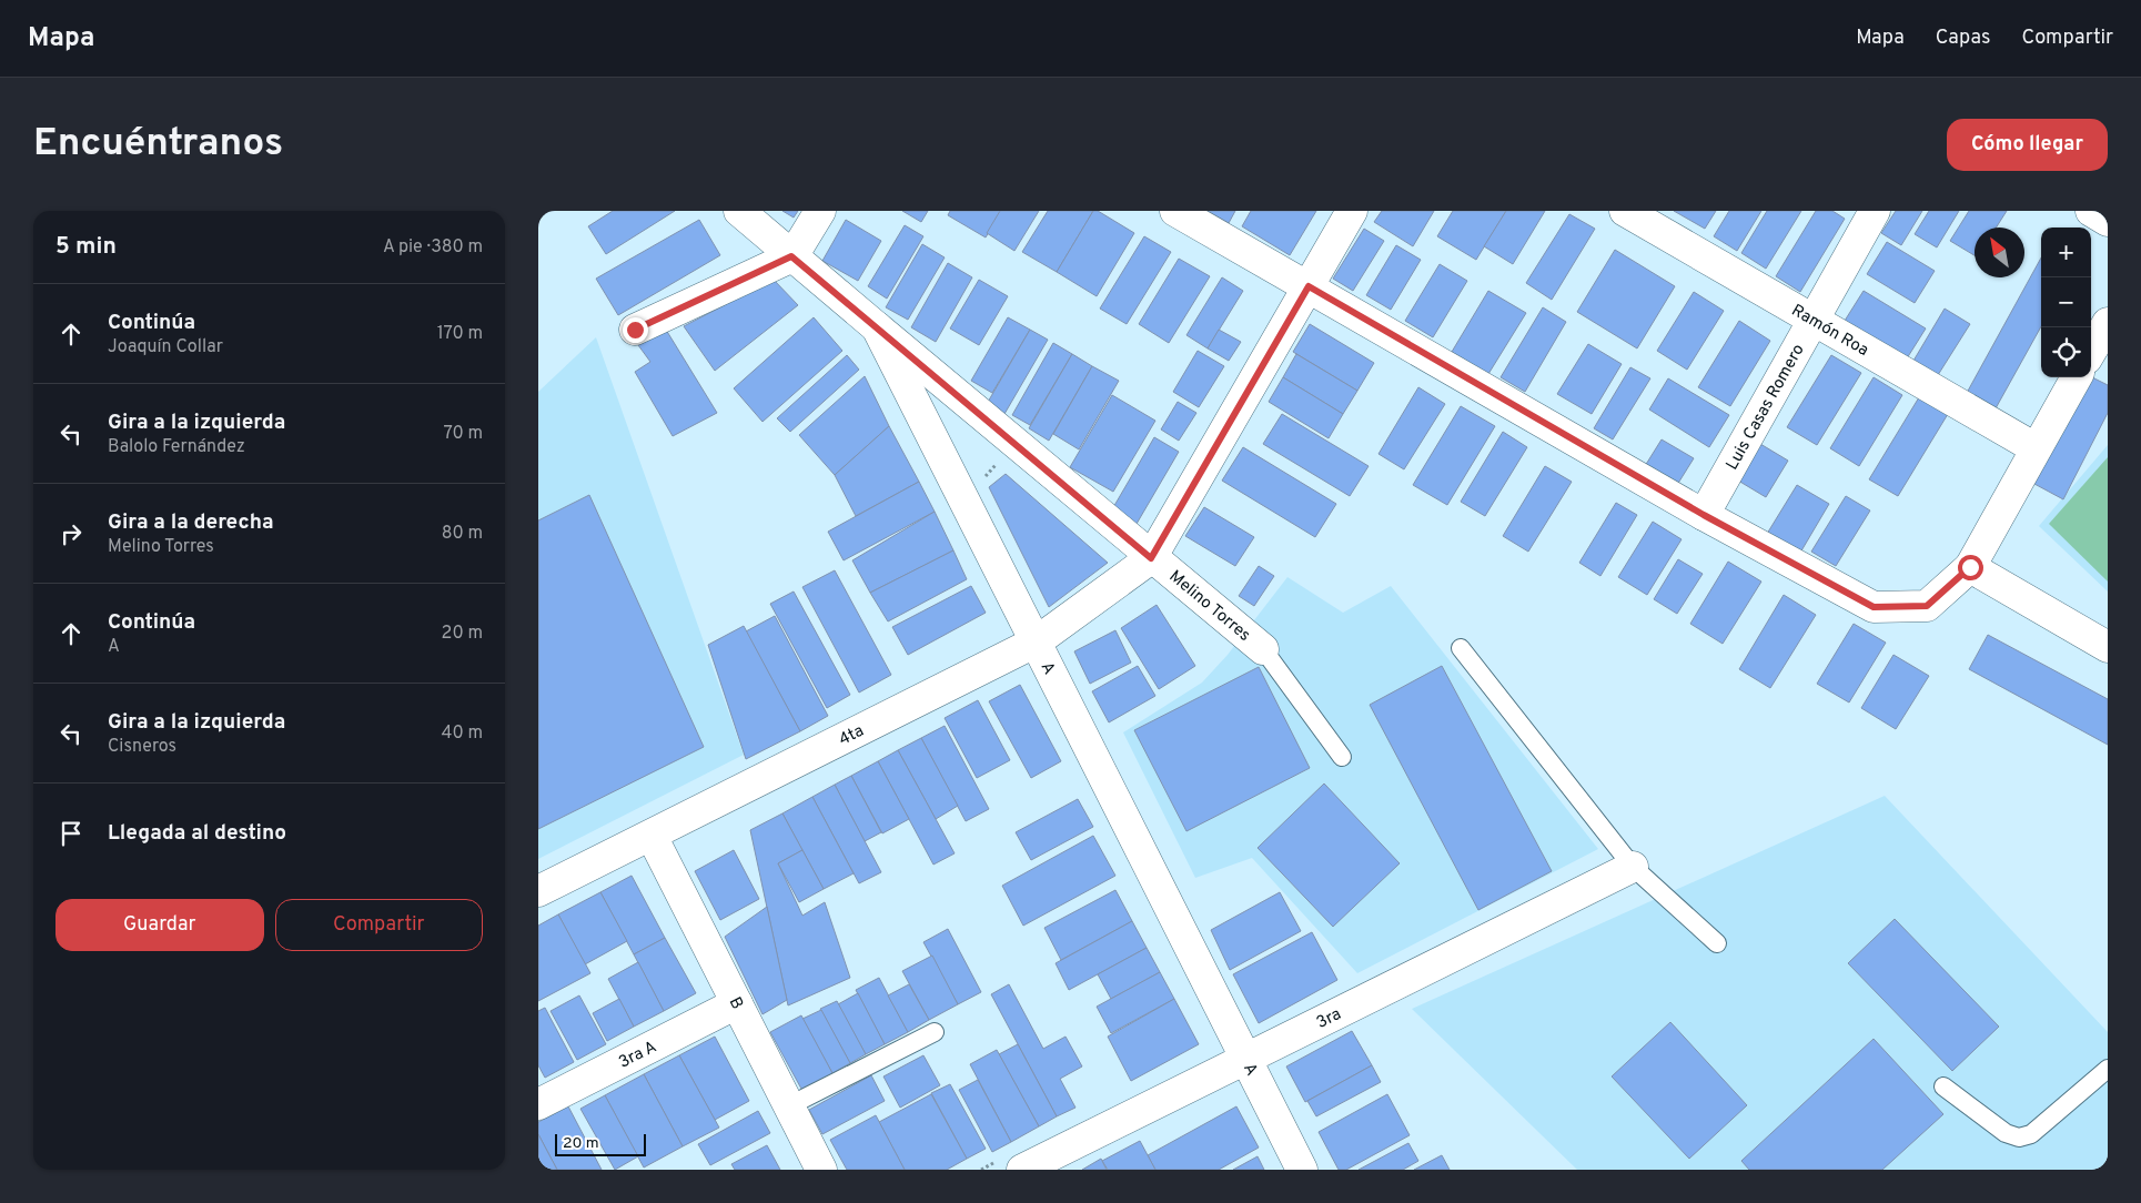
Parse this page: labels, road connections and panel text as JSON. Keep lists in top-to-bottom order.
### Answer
{
  "streets": {
    "street": [
      "Ramón Roa",
      "Luis Casas Romero",
      "Melino Torres",
      "A",
      "4ta",
      "B",
      "3ra",
      "3ra A"
    ]
  },
  "crossings": [
    ["Ramón Roa", "Luis Casas Romero"],
    ["Melino Torres", "A"],
    ["Melino Torres", "4ta"],
    ["A", "4ta"],
    ["A", "3ra"],
    ["4ta", "B"],
    ["B", "3ra A"]
  ],
  "scale_bar": "20 m",
  "north": "top left",
  "page": {
    "header": "Mapa",
    "nav": ["Mapa", "Capas", "Compartir"],
    "buttons": [
      "Cómo llegar",
      ["Guardar", "Compartir"]
    ],
    "title": "Encuéntranos",
    "heading": ["5 min", "A pie · 380 m"],
    "map_buttons": ["+", "−"],
    "list": [
      ["Continúa", "Joaquín Collar", "170 m"],
      ["Gira a la izquierda", "Balolo Fernández", "70 m"],
      ["Gira a la derecha", "Melino Torres", "80 m"],
      ["Continúa", "A", "20 m"],
      ["Gira a la izquierda", "Cisneros", "40 m"],
      "Llegada al destino"
    ],
    "scale": "20 m"
  }
}
